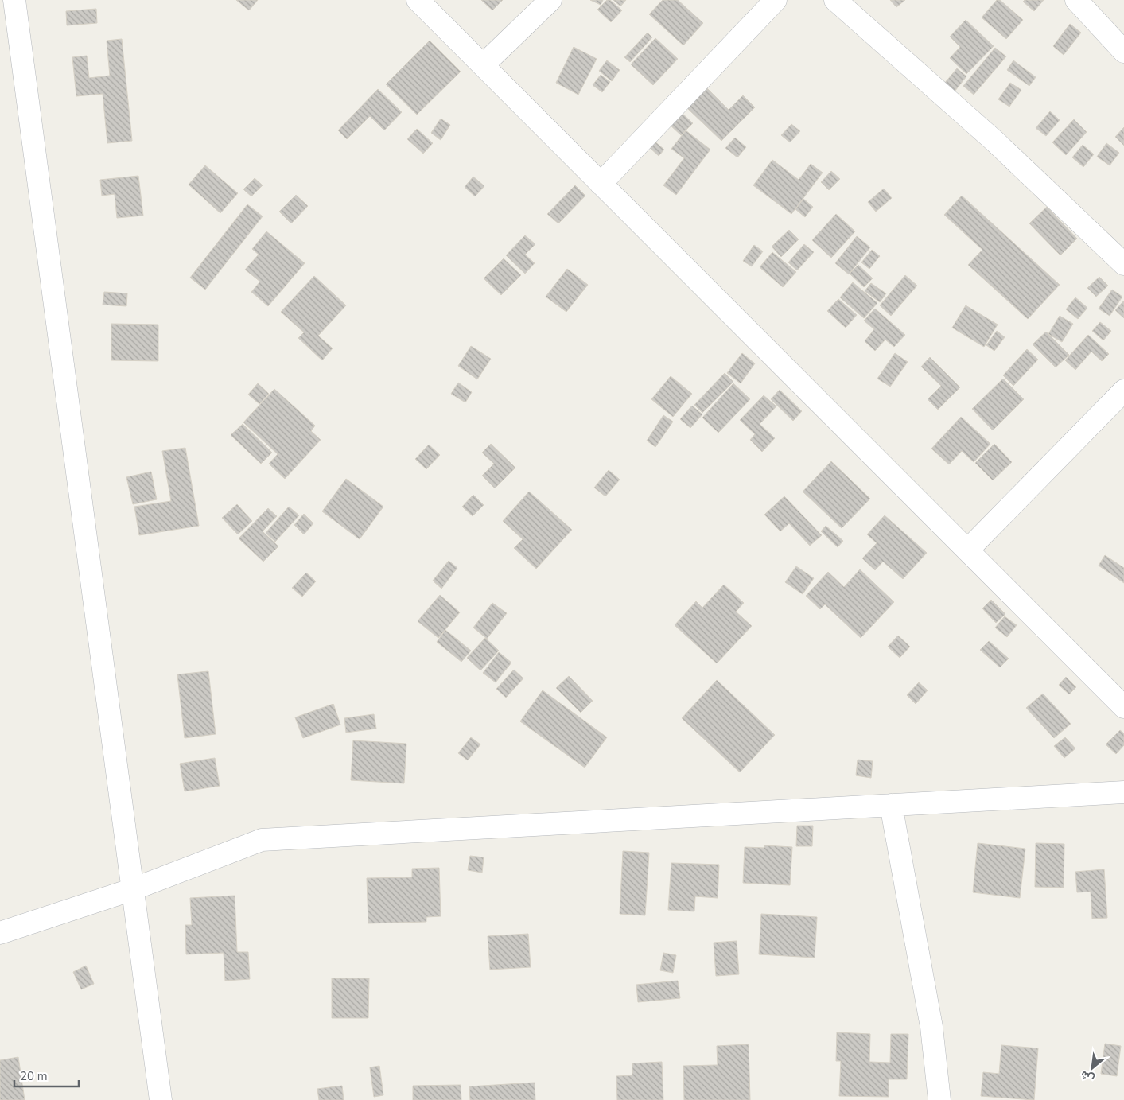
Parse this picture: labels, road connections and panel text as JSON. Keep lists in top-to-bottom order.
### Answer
{
  "scale_bar": "20 m",
  "north": "bottom left"
}
